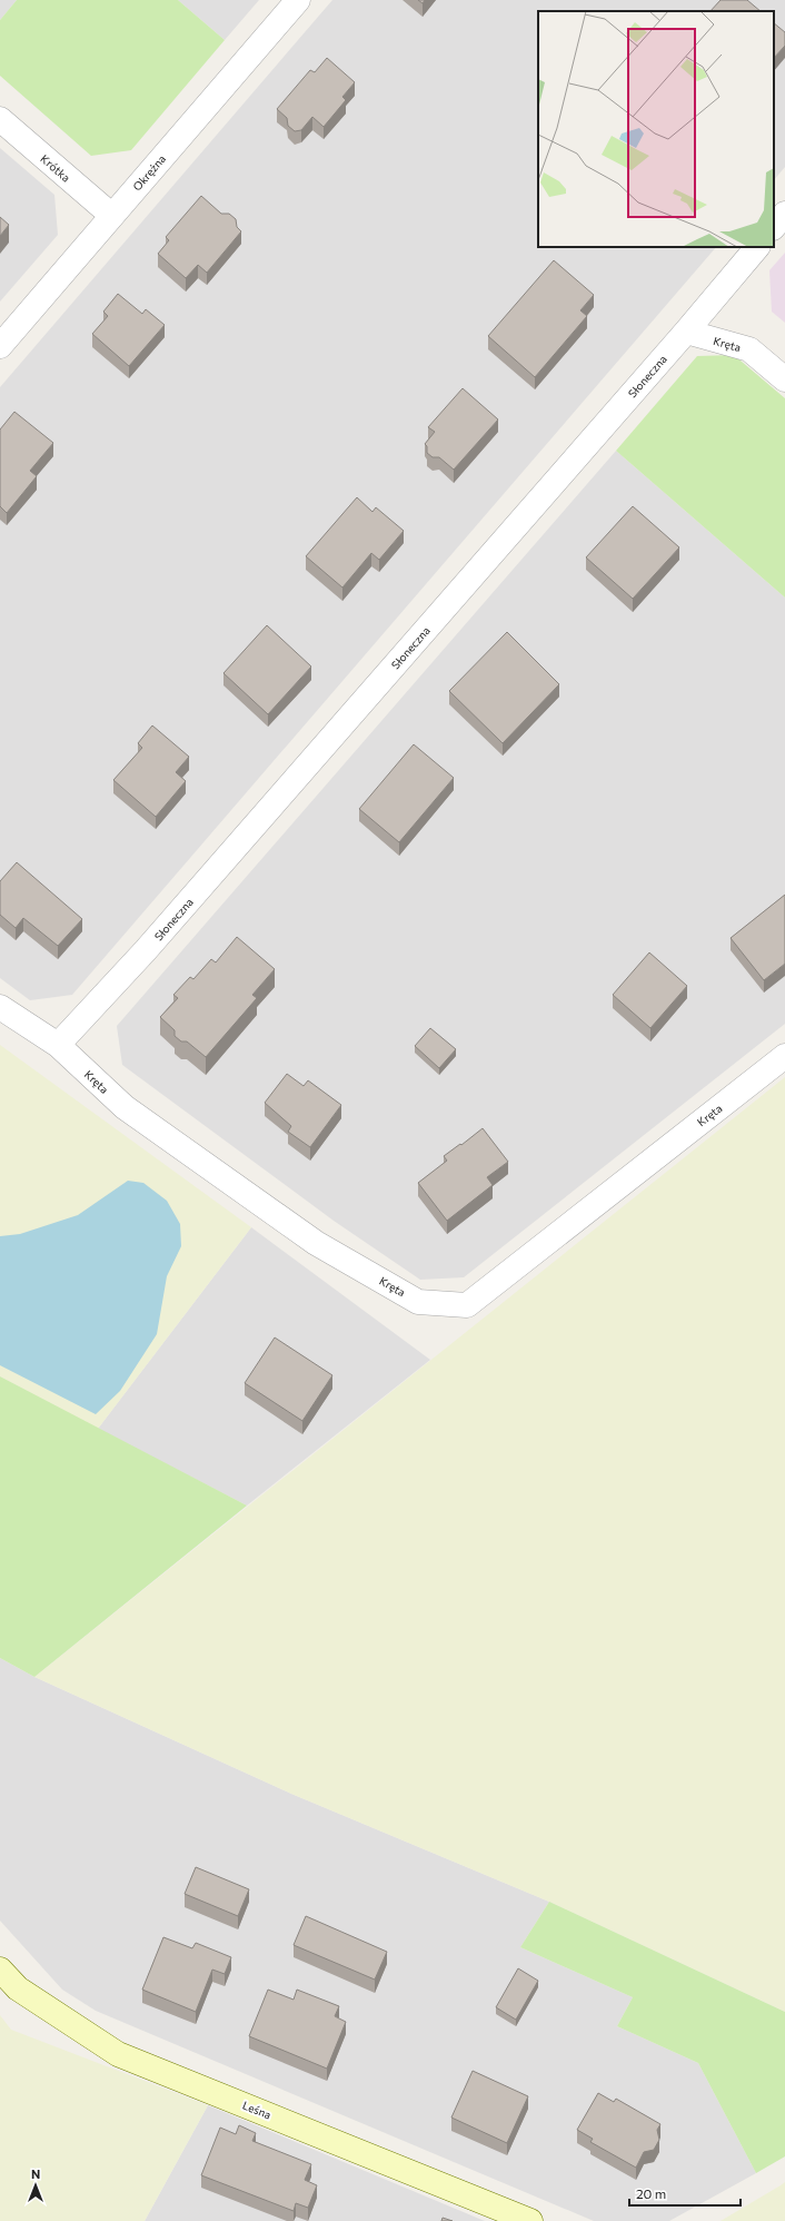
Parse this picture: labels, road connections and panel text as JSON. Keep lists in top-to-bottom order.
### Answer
{
  "streets": {
    "street": [
      "Krótka",
      "Okrężna",
      "Kręta",
      "Słoneczna",
      "Leśna"
    ]
  },
  "crossings": [
    ["Krótka", "Okrężna"],
    ["Kręta", "Słoneczna"]
  ],
  "scale_bar": "20 m",
  "north": "top"
}
